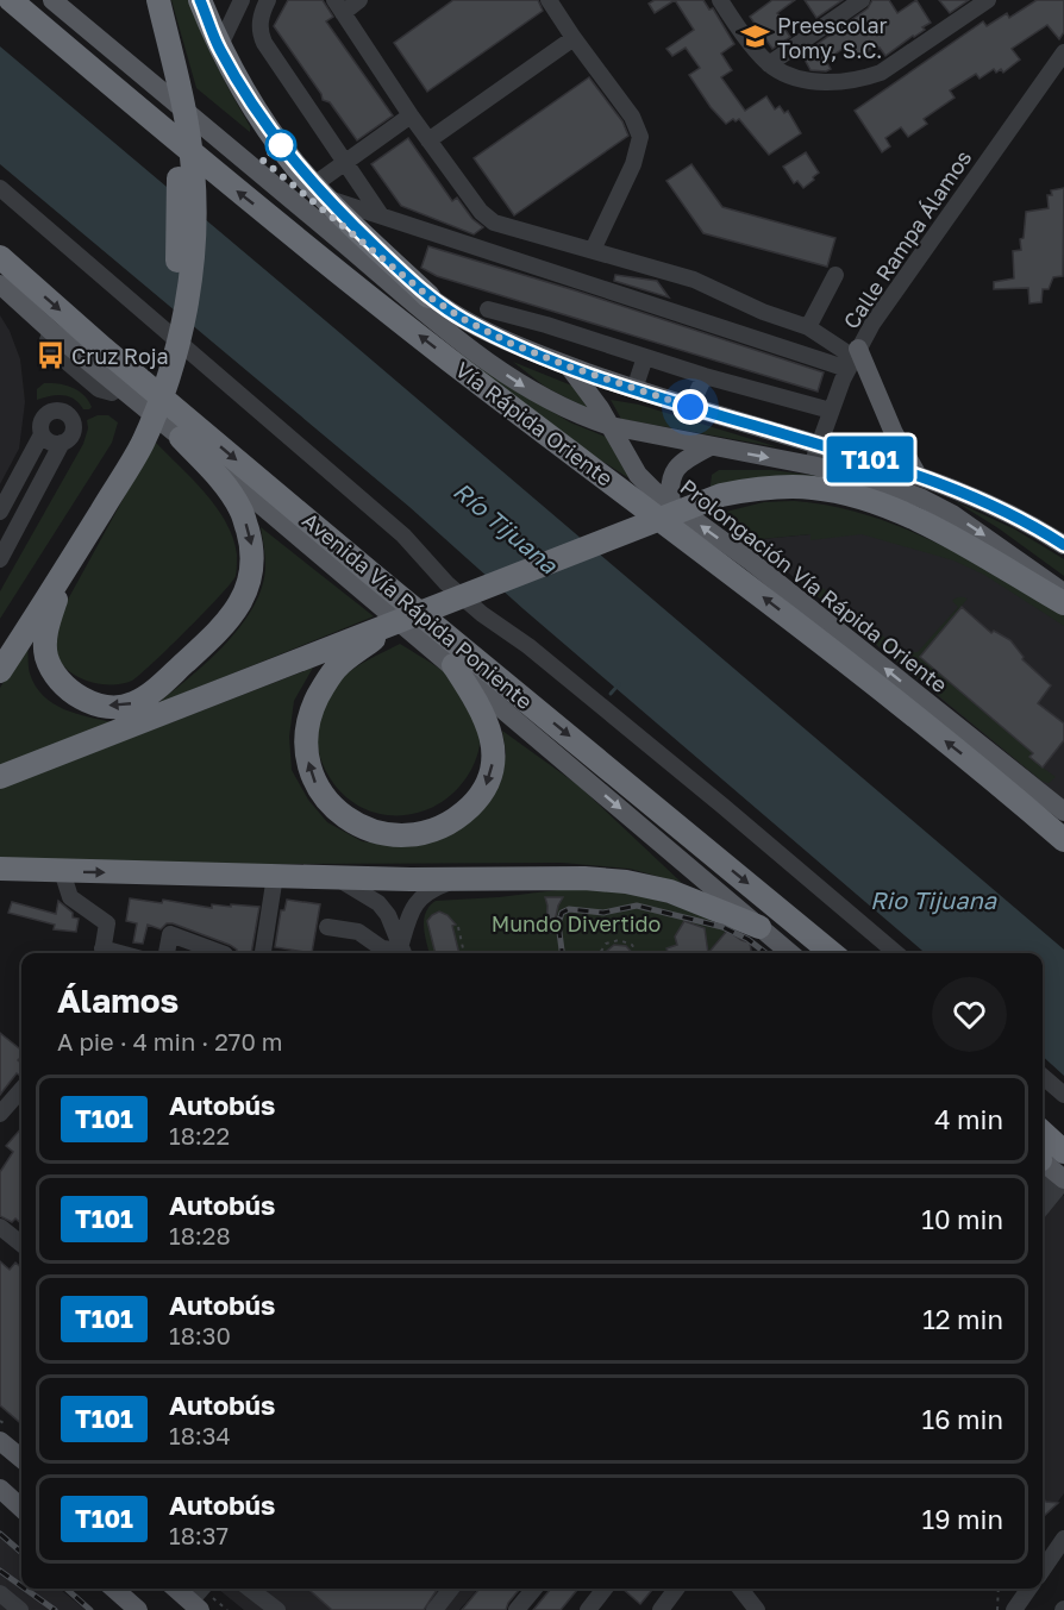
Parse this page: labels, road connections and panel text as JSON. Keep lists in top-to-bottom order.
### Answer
{
  "streets": {
    "highway": ["Vía Rápida Oriente", "Avenida Vía Rápida Poniente"],
    "main road": ["Prolongación Vía Rápida Oriente"],
    "street": ["Calle Rampa Álamos"]
  },
  "one_way": ["Vía Rápida Oriente", "Avenida Vía Rápida Poniente"],
  "water": ["Río Tijuana", "Rio Tijuana"],
  "parks": ["Mundo Divertido"],
  "places": {
    "school or university": ["Preescolar Tomy, S.C."],
    "bus stop": ["Cruz Roja"]
  },
  "lines": ["bus line T101"],
  "page": {
    "on_map": "T101",
    "heading": ["Álamos", "A pie · 4 min · 270 m"],
    "list": [
      {
        "mark": "T101",
        "name": "Autobús",
        "note": "18:22",
        "value": "4 min"
      },
      {
        "mark": "T101",
        "name": "Autobús",
        "note": "18:28",
        "value": "10 min"
      },
      {
        "mark": "T101",
        "name": "Autobús",
        "note": "18:30",
        "value": "12 min"
      },
      {
        "mark": "T101",
        "name": "Autobús",
        "note": "18:34",
        "value": "16 min"
      },
      {
        "mark": "T101",
        "name": "Autobús",
        "note": "18:37",
        "value": "19 min"
      }
    ]
  }
}
